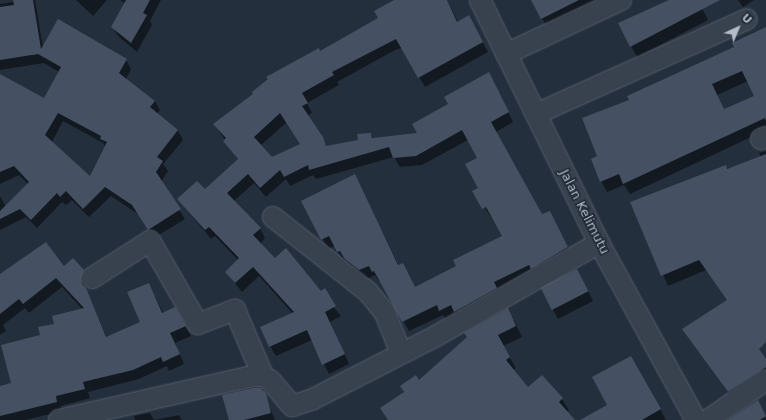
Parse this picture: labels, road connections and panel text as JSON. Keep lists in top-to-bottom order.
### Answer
{
  "streets": {
    "street": ["Jalan Kelimutu"]
  },
  "north": "top right"
}
